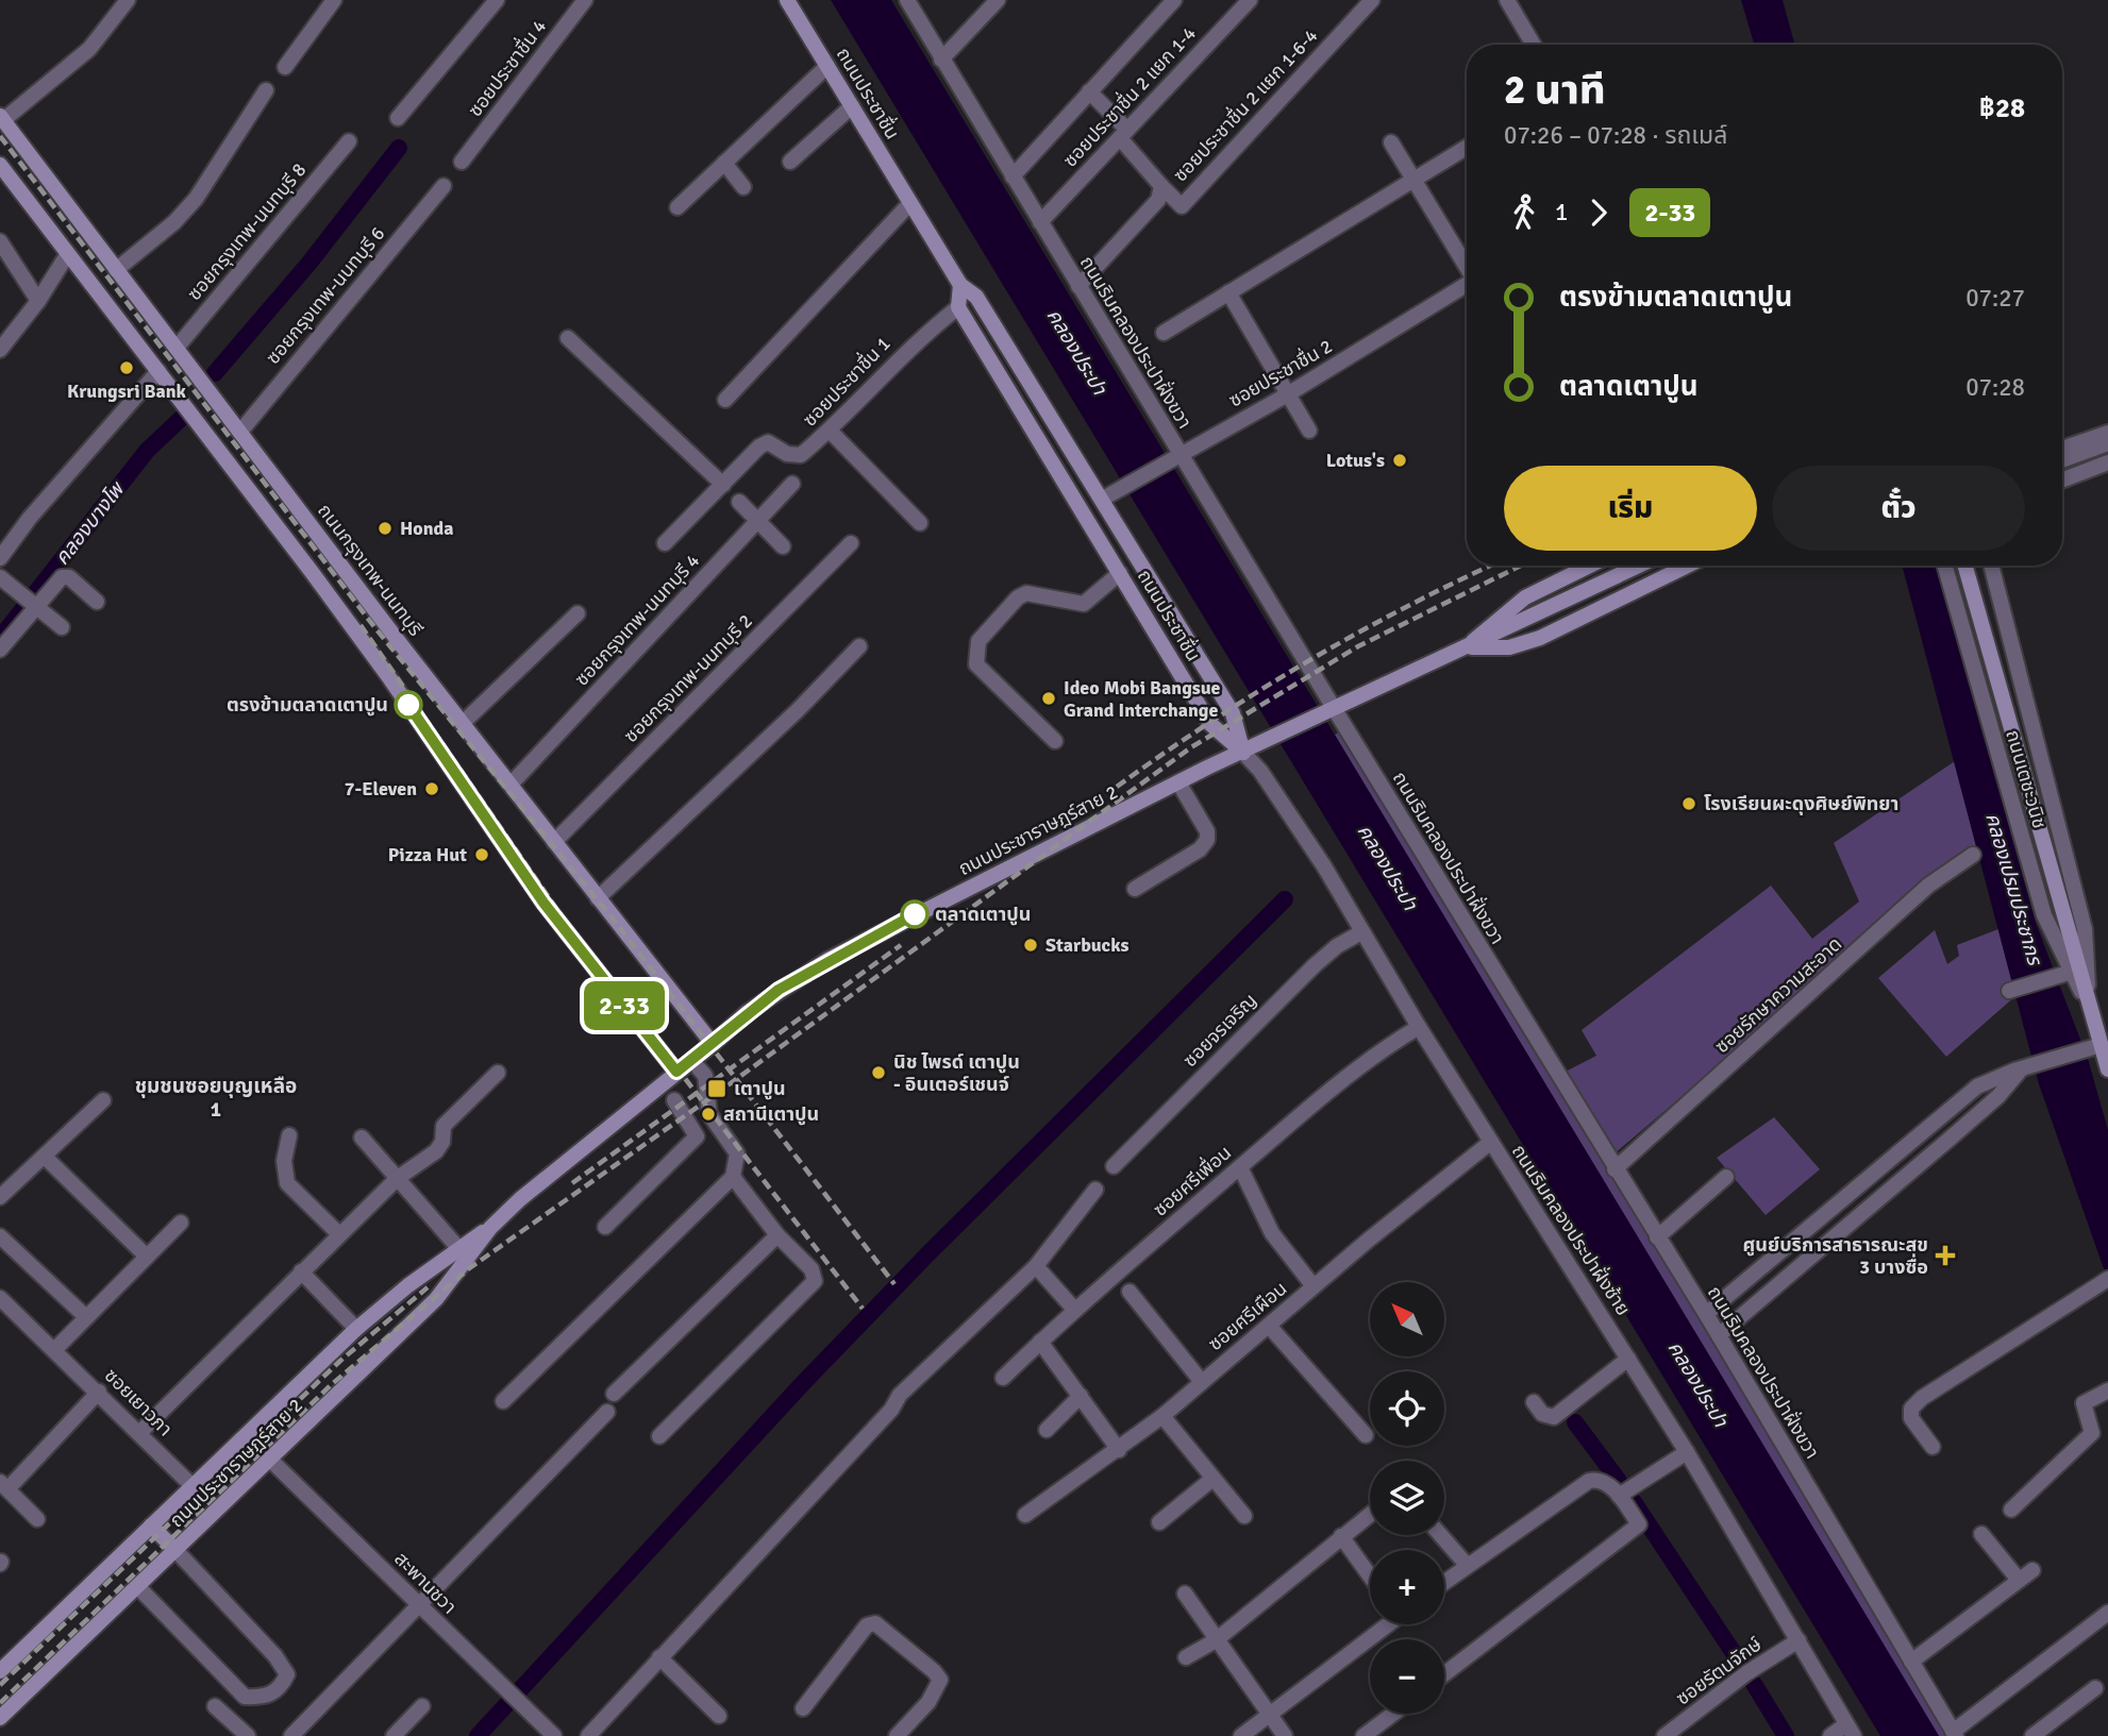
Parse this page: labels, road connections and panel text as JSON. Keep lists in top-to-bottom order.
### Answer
{
  "streets": {
    "main road": [
      "ถนนประชาชื่น",
      "ถนนกรุงเทพ-นนทบุรี",
      "ถนนเตชะวนิช",
      "ถนนประชาราษฎร์สาย 2"
    ],
    "street": [
      "ซอยประชาชื่น 4",
      "ซอยประชาชื่น 2 แยก 1-4",
      "ซอยประชาชื่น 2 แยก 1-6-4",
      "ซอยกรุงเทพ-นนทบุรี 8",
      "ซอยกรุงเทพ-นนทบุรี 6",
      "ถนนริมคลองประปาฝั่งขวา",
      "ซอยประชาชื่น 2",
      "ซอยประชาชื่น 1",
      "ซอยกรุงเทพ-นนทบุรี 4",
      "ซอยกรุงเทพ-นนทบุรี 2",
      "ซอยรักษาความสะอาด",
      "ซอยจรเจริญ",
      "ซอยศรีเพื่อน",
      "ถนนริมคลองประปาฝั่งซ้าย",
      "ซอยศรีเผือน",
      "ซอยเยาวภา",
      "สะพานชวา",
      "ซอยรัตนจักษ์"
    ]
  },
  "crossings": [
    ["ถนนประชาชื่น", "ซอยประชาชื่น 2"],
    ["ถนนประชาชื่น", "ซอยประชาชื่น 1"],
    ["ถนนประชาชื่น", "ถนนประชาราษฎร์สาย 2"],
    ["ถนนประชาชื่น", "ถนนริมคลองประปาฝั่งซ้าย"],
    ["ซอยประชาชื่น 2 แยก 1-4", "ถนนริมคลองประปาฝั่งขวา"],
    ["ซอยกรุงเทพ-นนทบุรี 8", "ถนนกรุงเทพ-นนทบุรี"],
    ["ซอยกรุงเทพ-นนทบุรี 6", "ถนนกรุงเทพ-นนทบุรี"],
    ["ถนนริมคลองประปาฝั่งขวา", "ซอยประชาชื่น 2"],
    ["ถนนริมคลองประปาฝั่งขวา", "ถนนประชาราษฎร์สาย 2"],
    ["ถนนริมคลองประปาฝั่งขวา", "ซอยรักษาความสะอาด"],
    ["ถนนกรุงเทพ-นนทบุรี", "ซอยกรุงเทพ-นนทบุรี 4"],
    ["ถนนกรุงเทพ-นนทบุรี", "ซอยกรุงเทพ-นนทบุรี 2"],
    ["ถนนกรุงเทพ-นนทบุรี", "ถนนประชาราษฎร์สาย 2"],
    ["ถนนประชาราษฎร์สาย 2", "ถนนริมคลองประปาฝั่งซ้าย"],
    ["ถนนประชาราษฎร์สาย 2", "ซอยเยาวภา"],
    ["ถนนประชาราษฎร์สาย 2", "สะพานชวา"],
    ["ซอยจรเจริญ", "ถนนริมคลองประปาฝั่งซ้าย"],
    ["ซอยศรีเพื่อน", "ถนนริมคลองประปาฝั่งซ้าย"],
    ["ถนนริมคลองประปาฝั่งซ้าย", "ซอยศรีเผือน"],
    ["ถนนริมคลองประปาฝั่งซ้าย", "ซอยรัตนจักษ์"]
  ],
  "districts": ["ชุมชนซอยบุญเหลือ 1"],
  "water": ["คลองประปา", "คลองบางโพ", "คลองเปรมประชากร"],
  "places": {
    "other": [
      "Krungsri Bank",
      "Lotus's",
      "Honda",
      "Ideo Mobi Bangsue Grand Interchange",
      "ตรงข้ามตลาดเตาปูน",
      "7-Eleven",
      "โรงเรียนผะดุงศิษย์พิทยา",
      "Pizza Hut",
      "ตลาดเตาปูน",
      "Starbucks",
      "นิช ไพรด์ เตาปูน - อินเตอร์เชนจ์",
      "สถานีเตาปูน"
    ],
    "transit": ["เตาปูน"],
    "health": ["ศูนย์บริการสาธารณะสุข 3 บางซื่อ"]
  },
  "lines": ["bus line 2-33"],
  "north": "top left",
  "page": {
    "on_map": "2-33",
    "heading": ["2 นาที", "07:26 – 07:28 · รถเมล์", "฿28"],
    "legs": ["1", "2-33"],
    "list": [
      {
        "name": "ตรงข้ามตลาดเตาปูน",
        "value": "07:27"
      },
      {
        "name": "ตลาดเตาปูน",
        "value": "07:28"
      }
    ],
    "buttons": ["เริ่ม", "ตั๋ว"],
    "map_buttons": ["+", "−"]
  }
}
